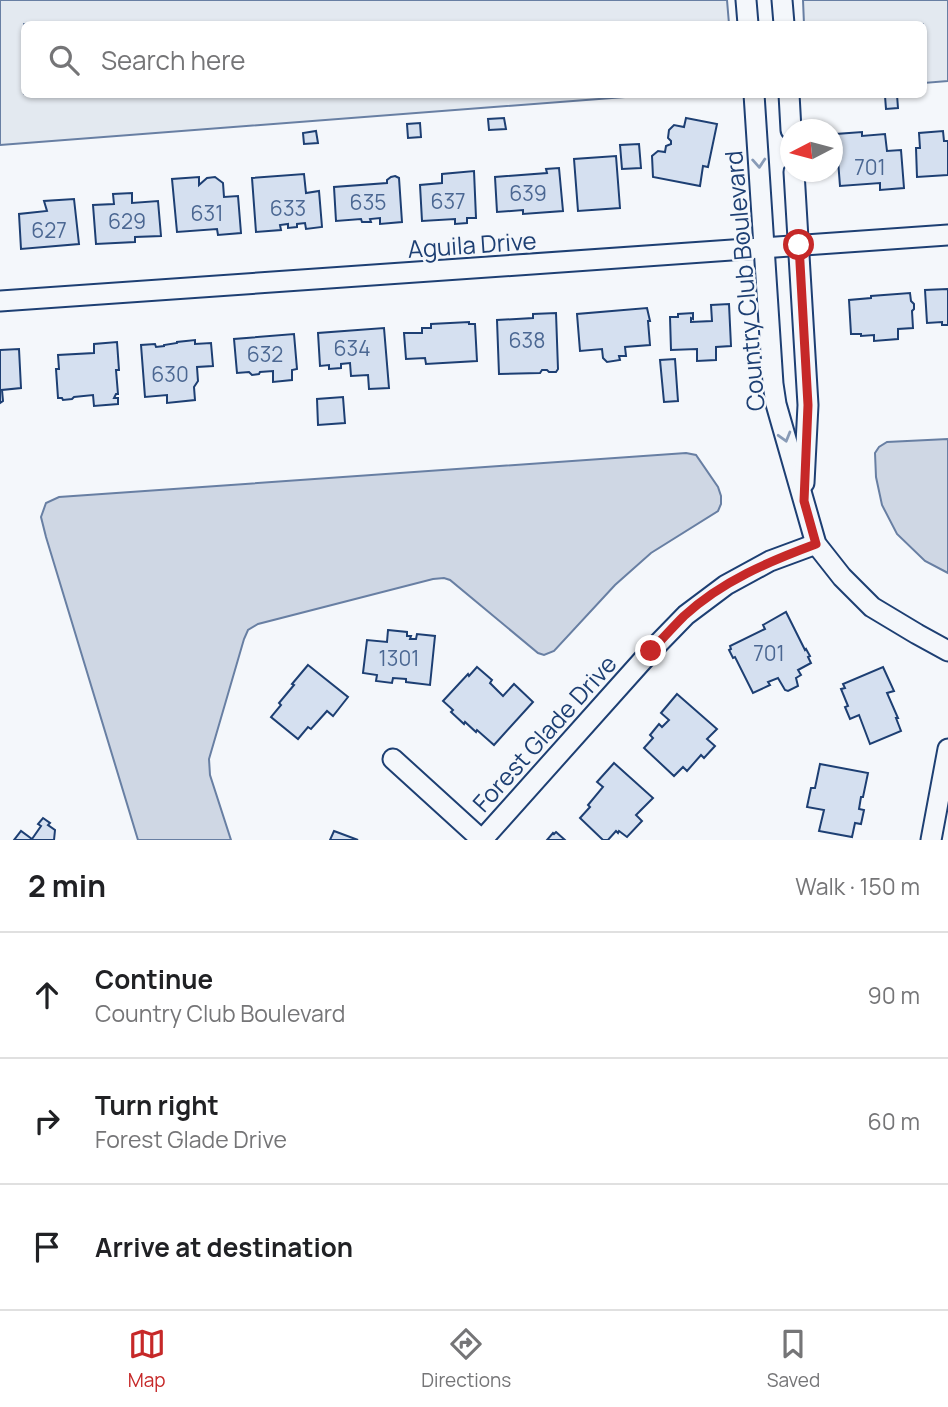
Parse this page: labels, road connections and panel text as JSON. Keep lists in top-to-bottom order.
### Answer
{
  "streets": {
    "street": ["Aguila Drive", "Country Club Boulevard", "Forest Glade Drive"]
  },
  "crossings": [
    ["Aguila Drive", "Country Club Boulevard"],
    ["Country Club Boulevard", "Forest Glade Drive"]
  ],
  "house_numbers": [
    "701",
    "639",
    "637",
    "635",
    "633",
    "631",
    "629",
    "627",
    "638",
    "634",
    "632",
    "630",
    "701",
    "1301"
  ],
  "north": "left",
  "page": {
    "search": "Search here",
    "heading": ["2 min", "Walk · 150 m"],
    "list": [
      ["Continue", "Country Club Boulevard", "90 m"],
      ["Turn right", "Forest Glade Drive", "60 m"],
      "Arrive at destination"
    ],
    "nav": ["Map", "Directions", "Saved"]
  }
}
